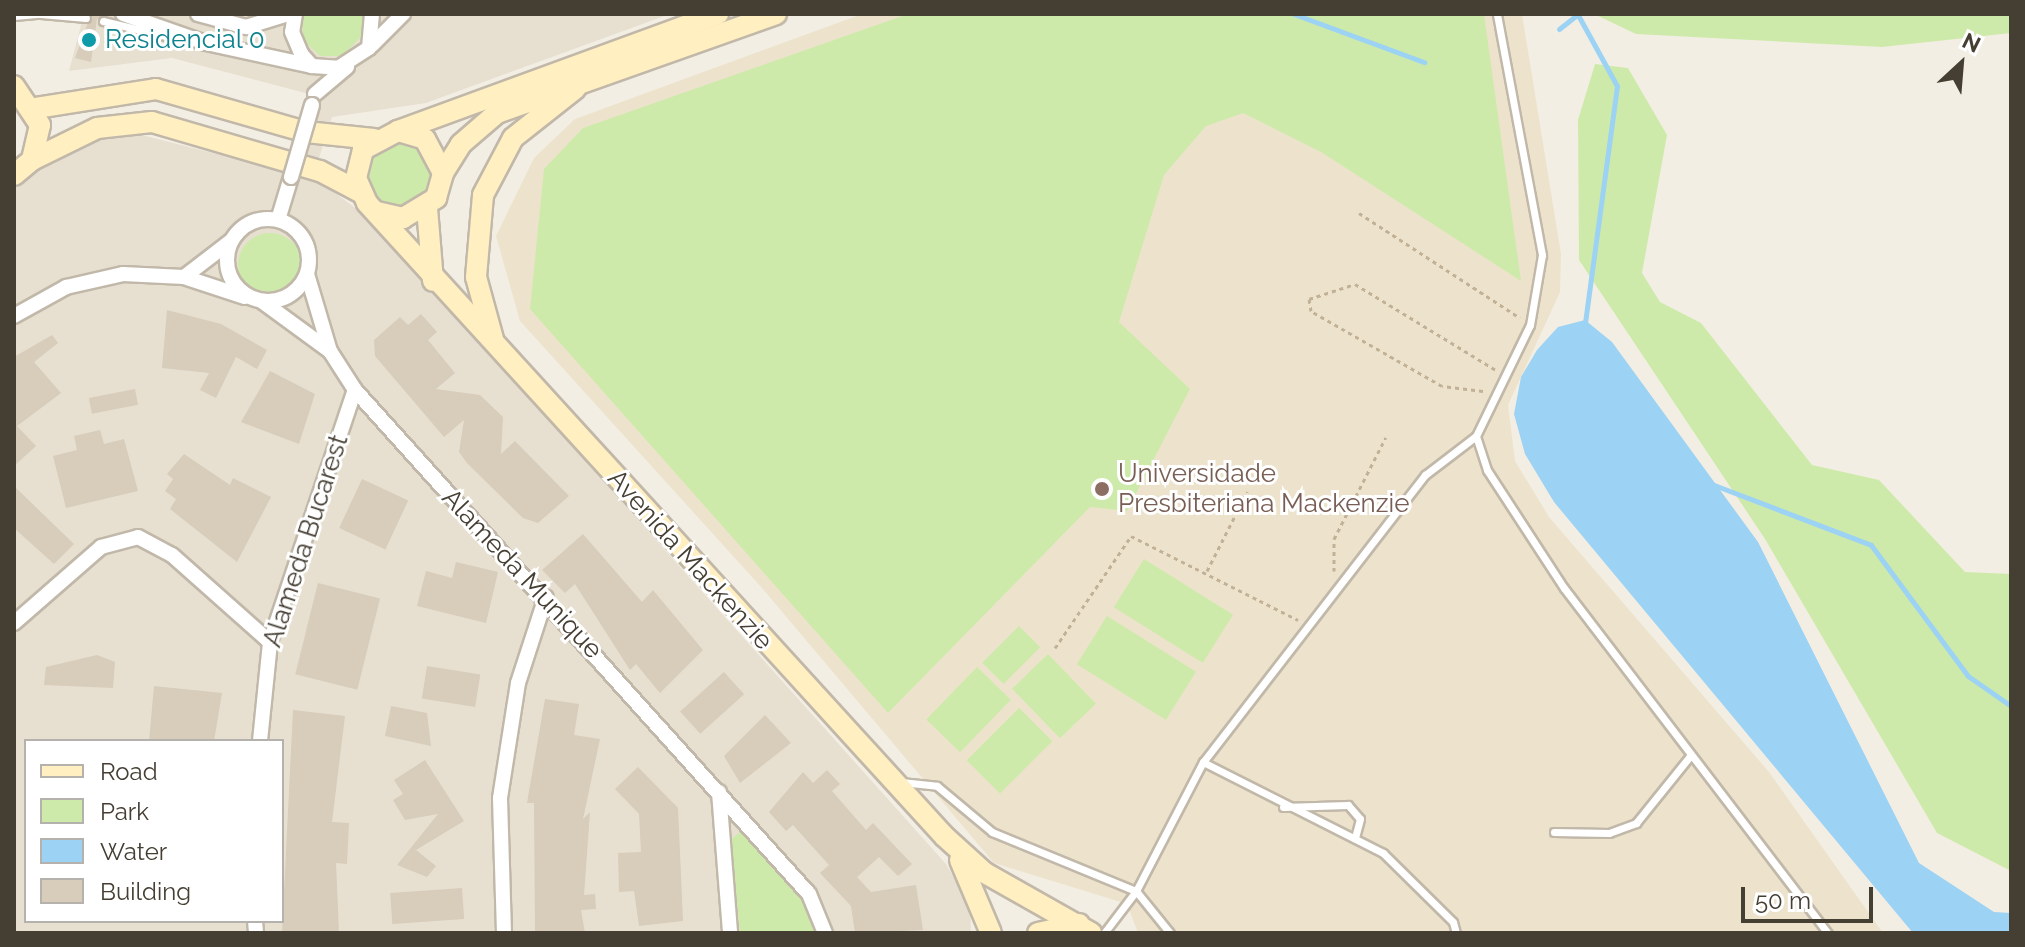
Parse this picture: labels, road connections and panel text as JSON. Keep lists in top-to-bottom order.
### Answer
{
  "streets": {
    "main road": ["Avenida Mackenzie"],
    "street": ["Alameda Bucarest", "Alameda Munique"]
  },
  "crossings": [
    ["Alameda Bucarest", "Alameda Munique"]
  ],
  "places": ["Residencial 0", "Universidade Presbiteriana Mackenzie"],
  "legend": [
    "Road",
    "Park",
    "Water",
    "Building"
  ],
  "scale_bar": "50 m",
  "north": "top right"
}
